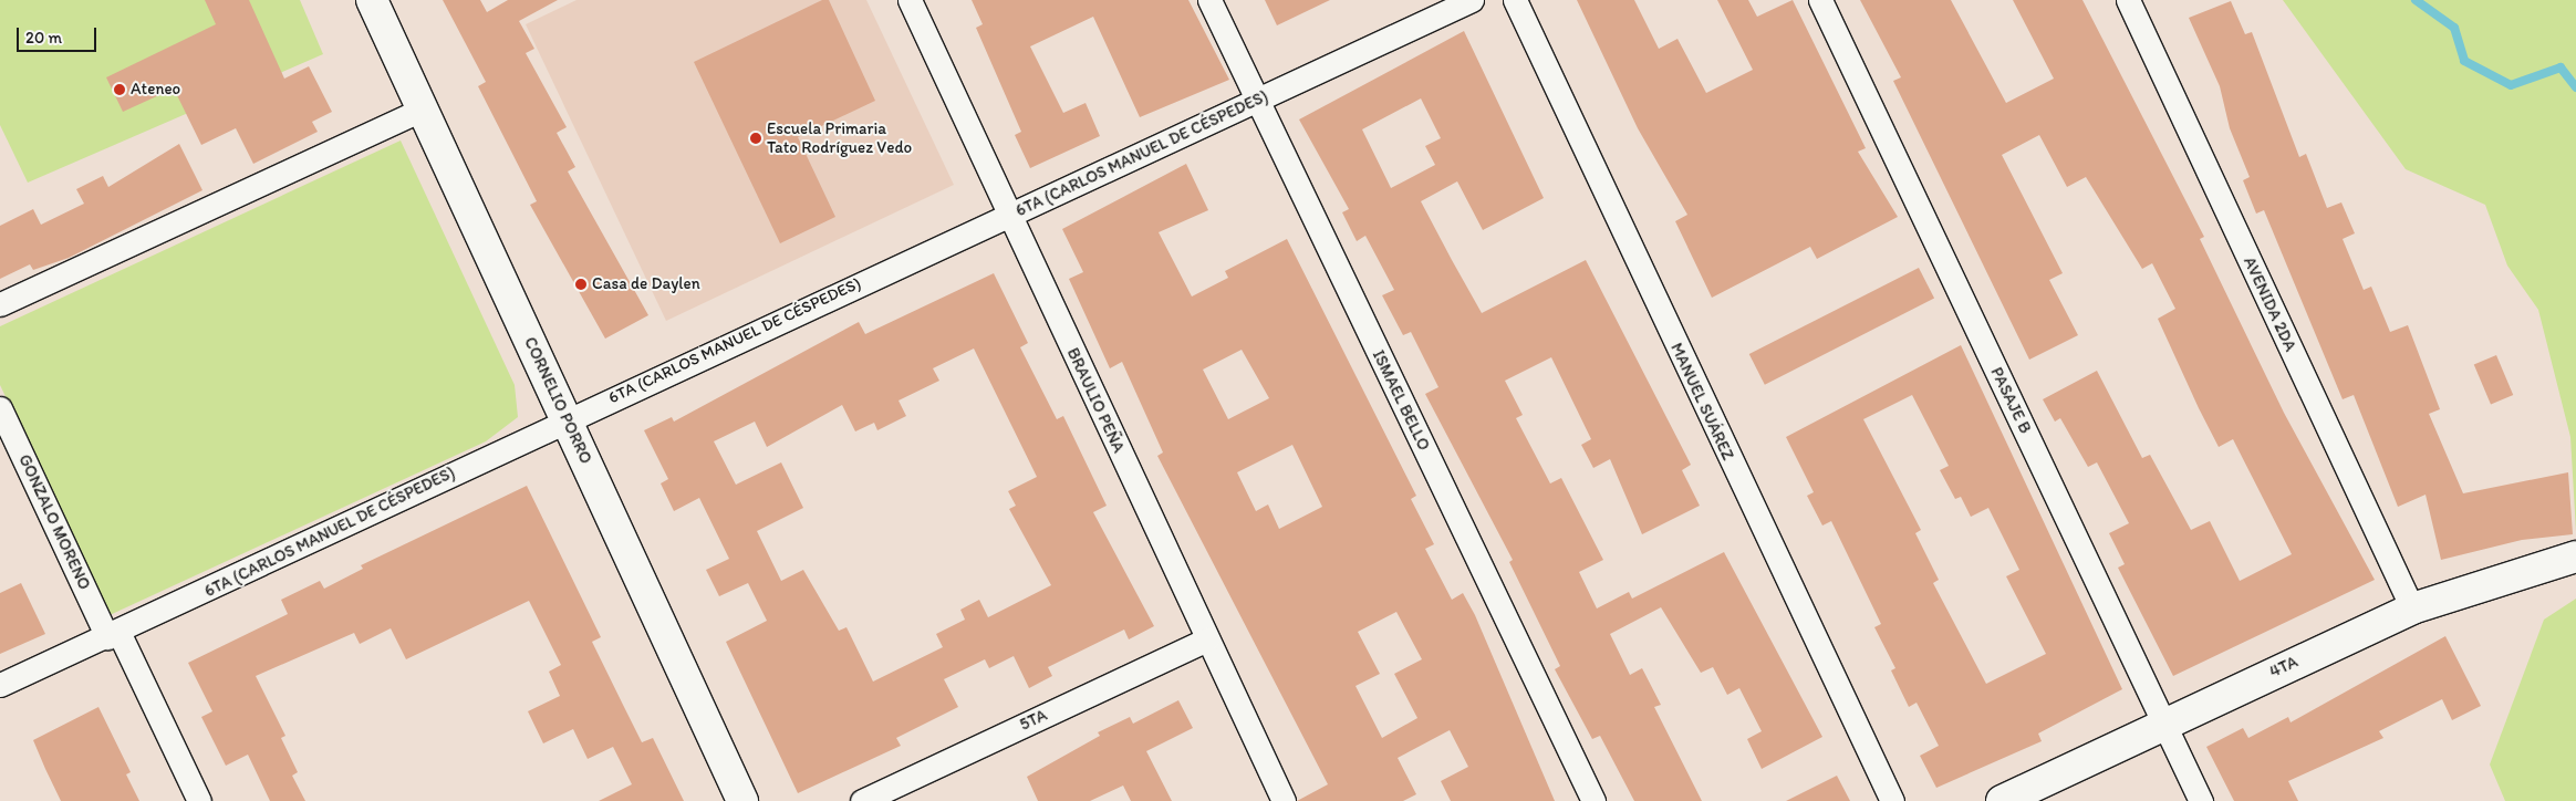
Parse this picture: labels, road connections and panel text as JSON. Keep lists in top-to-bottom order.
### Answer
{
  "streets": {
    "street": [
      "6TA (CARLOS MANUEL DE CÉSPEDES)",
      "AVENIDA 2DA",
      "CORNELIO PORRO",
      "BRAULIO PEÑA",
      "ISMAEL BELLO",
      "PASAJE B",
      "MANUEL SUÁREZ",
      "GONZALO MORENO",
      "4TA",
      "5TA"
    ]
  },
  "crossings": [
    ["6TA (CARLOS MANUEL DE CÉSPEDES)", "CORNELIO PORRO"],
    ["6TA (CARLOS MANUEL DE CÉSPEDES)", "BRAULIO PEÑA"],
    ["6TA (CARLOS MANUEL DE CÉSPEDES)", "ISMAEL BELLO"],
    ["6TA (CARLOS MANUEL DE CÉSPEDES)", "GONZALO MORENO"],
    ["AVENIDA 2DA", "4TA"],
    ["BRAULIO PEÑA", "5TA"],
    ["PASAJE B", "4TA"]
  ],
  "places": ["Ateneo", "Escuela Primaria Tato Rodríguez Vedo", "Casa de Daylen"],
  "scale_bar": "20 m"
}
